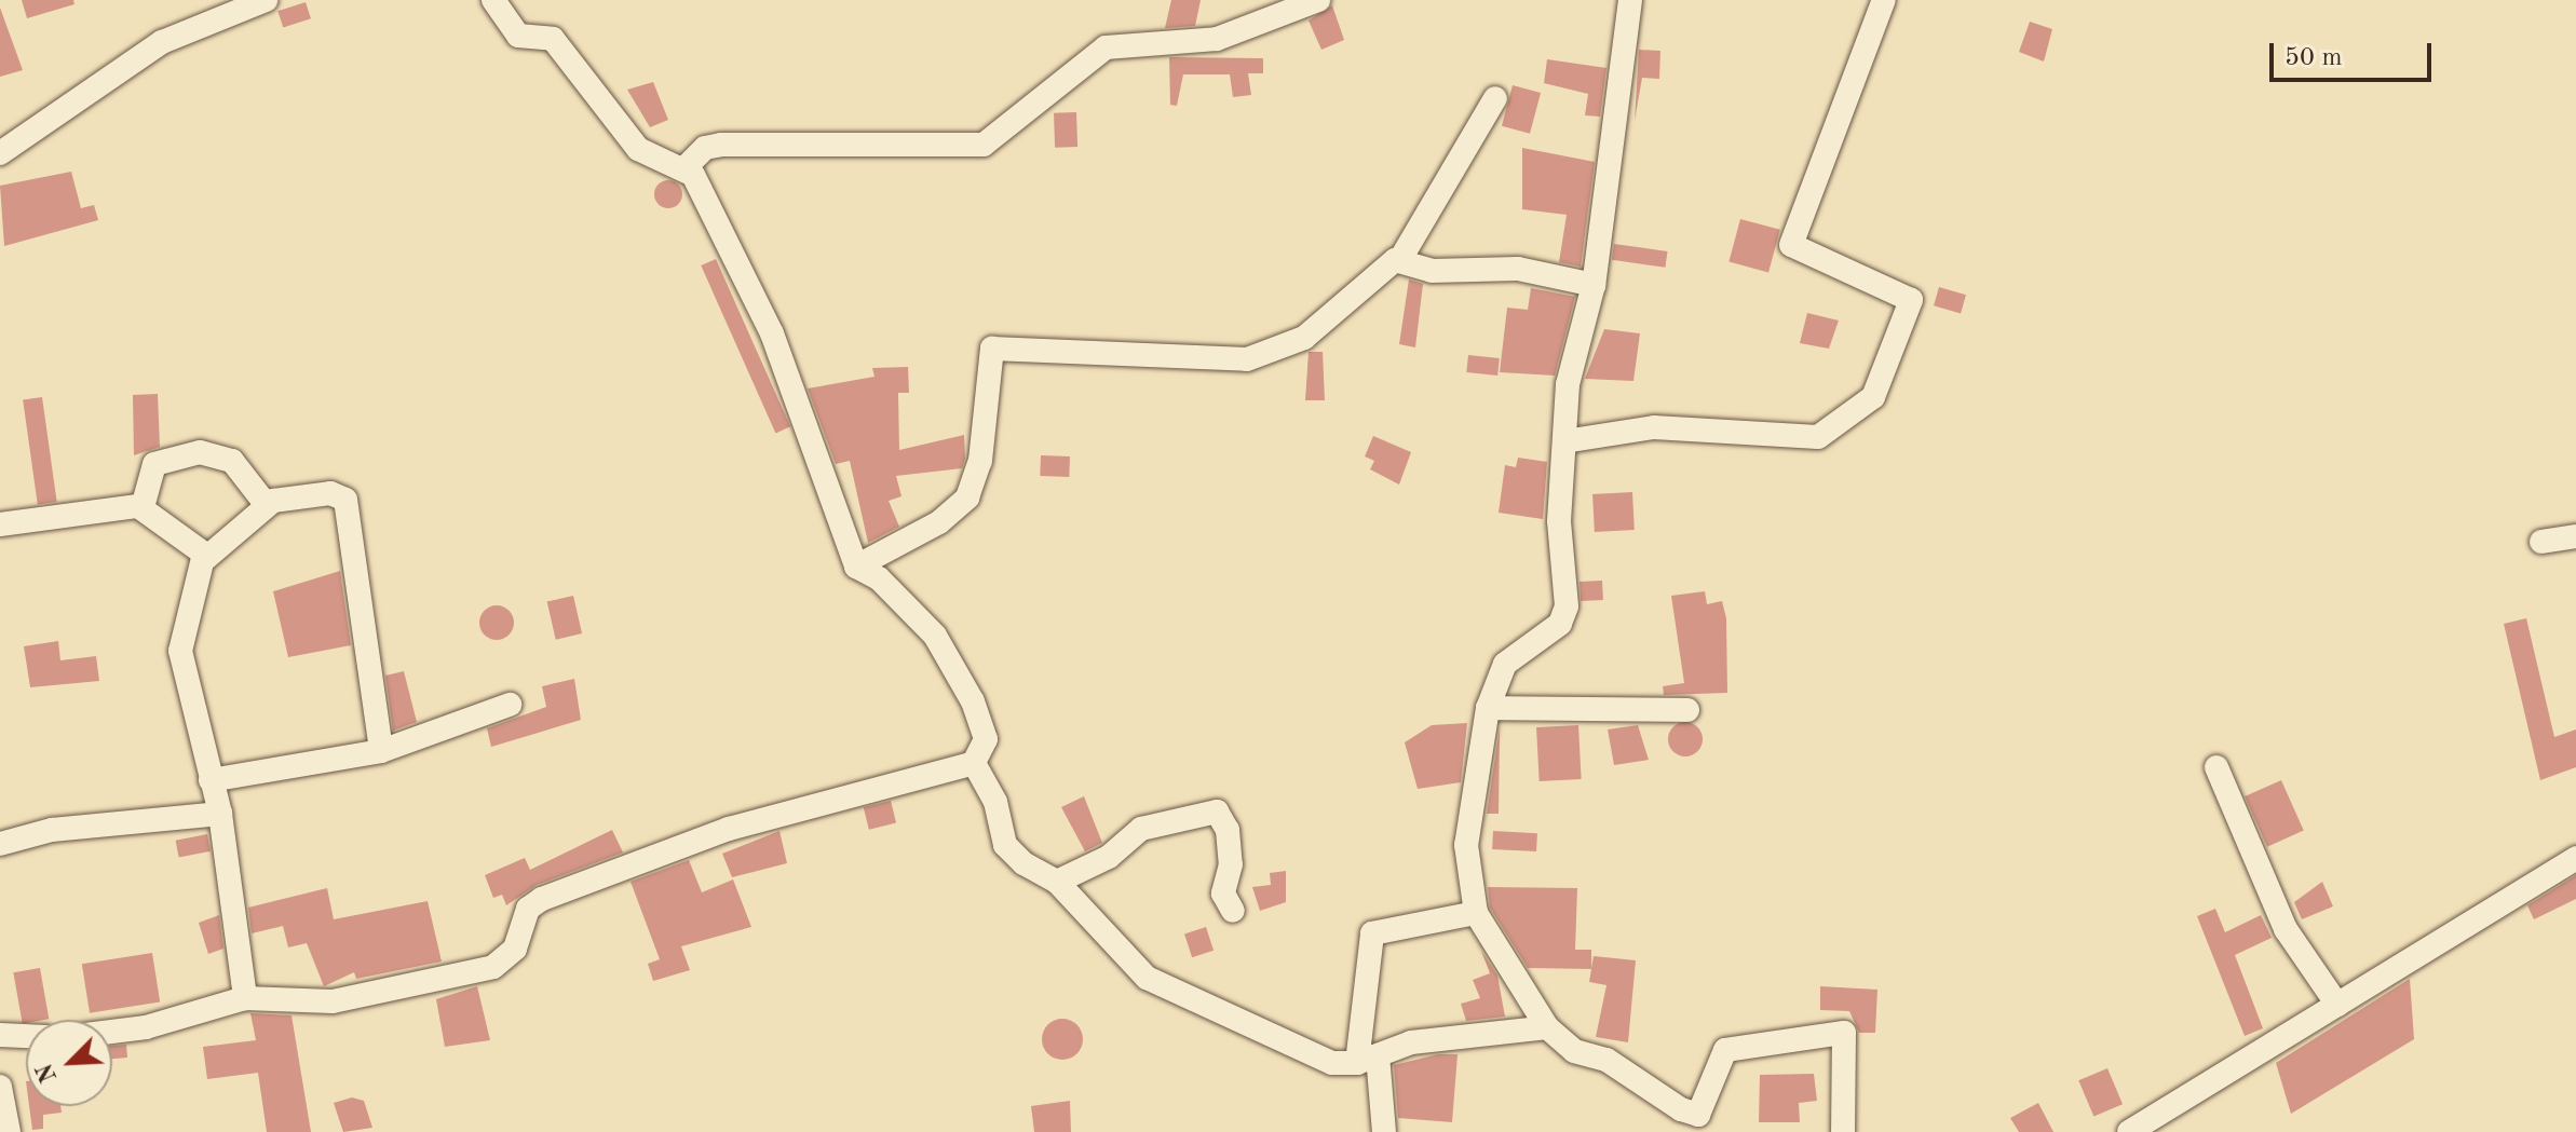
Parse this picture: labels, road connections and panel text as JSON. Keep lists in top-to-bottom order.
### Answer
{
  "scale_bar": "50 m",
  "north": "bottom left"
}
